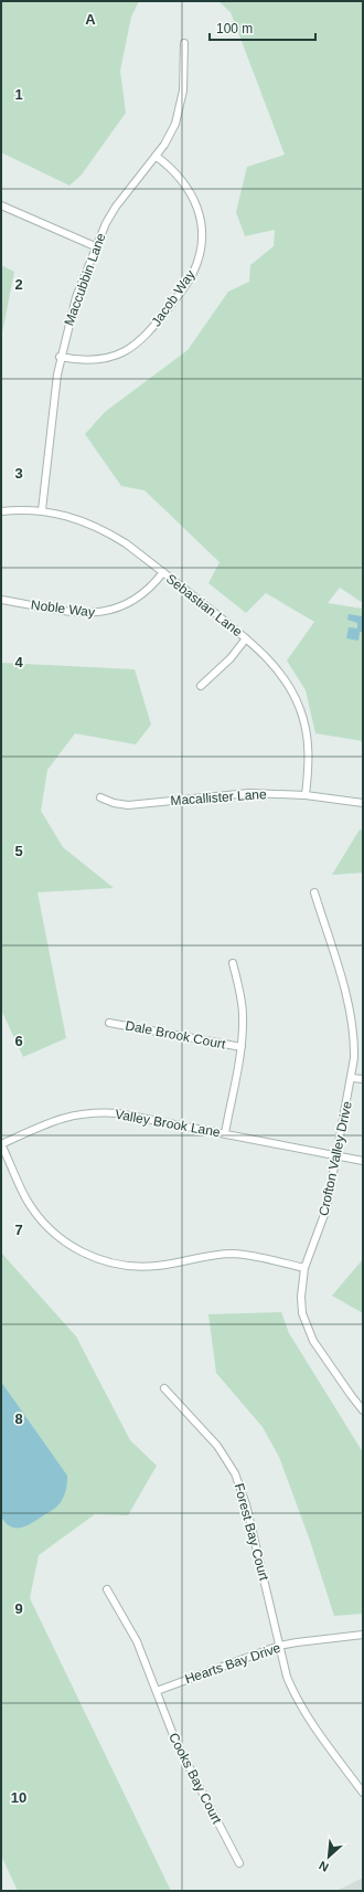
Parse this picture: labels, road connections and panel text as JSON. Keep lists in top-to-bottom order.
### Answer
{
  "streets": {
    "street": [
      "Maccubbin Lane",
      "Jacob Way",
      "Sebastian Lane",
      "Noble Way",
      "Macallister Lane",
      "Dale Brook Court",
      "Valley Brook Lane",
      "Crofton Valley Drive",
      "Forest Bay Court",
      "Hearts Bay Drive",
      "Cooks Bay Court"
    ]
  },
  "crossings": [
    ["Maccubbin Lane", "Jacob Way"],
    ["Maccubbin Lane", "Sebastian Lane"],
    ["Sebastian Lane", "Noble Way"],
    ["Sebastian Lane", "Macallister Lane"],
    ["Valley Brook Lane", "Crofton Valley Drive"],
    ["Forest Bay Court", "Hearts Bay Drive"],
    ["Hearts Bay Drive", "Cooks Bay Court"]
  ],
  "scale_bar": "100 m",
  "north": "bottom left",
  "grid": {
    "columns": ["A"],
    "rows": [
      "1",
      "2",
      "3",
      "4",
      "5",
      "6",
      "7",
      "8",
      "9",
      "10"
    ]
  }
}
